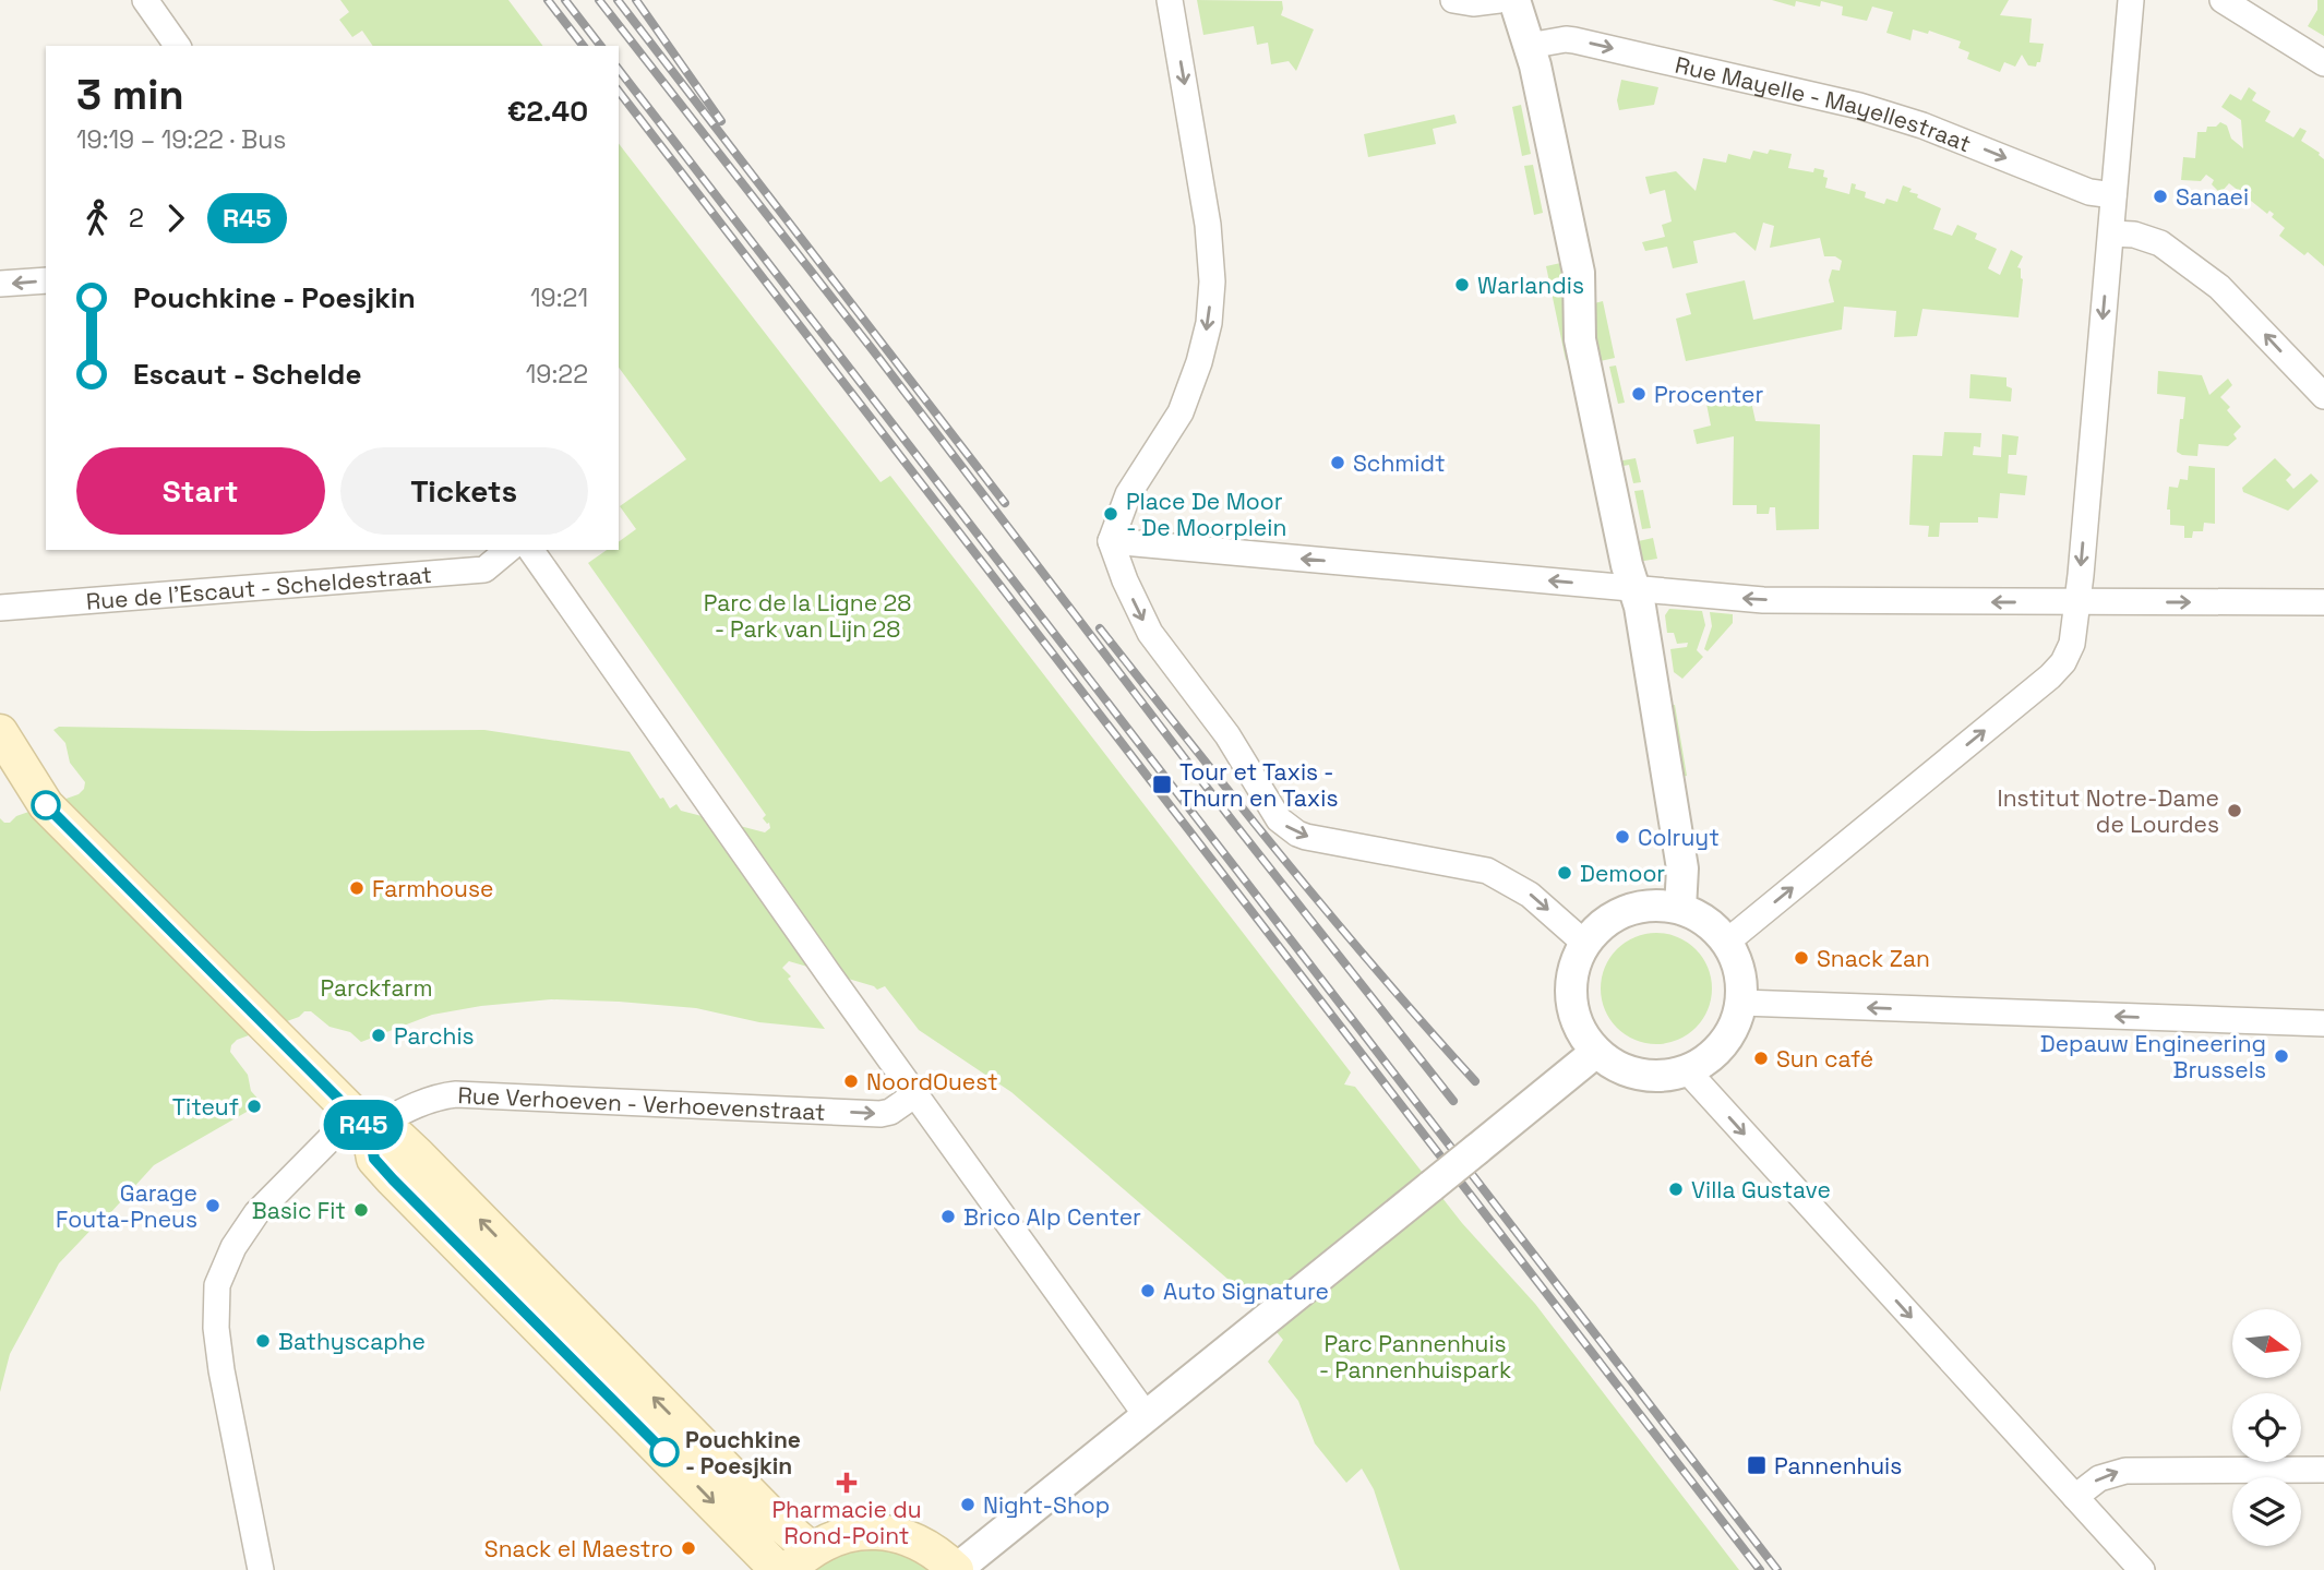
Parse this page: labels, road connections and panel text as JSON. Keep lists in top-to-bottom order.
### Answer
{
  "streets": {
    "street": ["Rue Mayelle - Mayellestraat", "Rue de l'Escaut - Scheldestraat", "Rue Verhoeven - Verhoevenstraat"]
  },
  "one_way": ["Rue Mayelle - Mayellestraat", "Rue Verhoeven - Verhoevenstraat"],
  "parks": ["Parc de la Ligne 28 - Park van Lijn 28", "Parckfarm", "Parc Pannenhuis - Pannenhuispark"],
  "places": {
    "other": [
      "Sanaei",
      "Warlandis",
      "Procenter",
      "Schmidt",
      "Place De Moor - De Moorplein",
      "Institut Notre-Dame de Lourdes",
      "Colruyt",
      "Demoor",
      "Farmhouse",
      "Snack Zan",
      "Parchis",
      "Depauw Engineering Brussels",
      "Sun café",
      "NoordOuest",
      "Titeuf",
      "Villa Gustave",
      "Garage Fouta-Pneus",
      "Basic Fit",
      "Brico Alp Center",
      "Auto Signature",
      "Bathyscaphe",
      "Pouchkine - Poesjkin",
      "Night-Shop",
      "Snack el Maestro"
    ],
    "transit": ["Tour et Taxis - Thurn en Taxis", "Pannenhuis"],
    "health": ["Pharmacie du Rond-Point"]
  },
  "lines": ["bus line R45"],
  "north": "right",
  "page": {
    "on_map": "R45",
    "heading": ["3 min", "19:19 – 19:22 · Bus", "€2.40"],
    "legs": ["2", "R45"],
    "list": [
      {
        "name": "Pouchkine - Poesjkin",
        "value": "19:21"
      },
      {
        "name": "Escaut - Schelde",
        "value": "19:22"
      }
    ],
    "buttons": ["Start", "Tickets"]
  }
}
